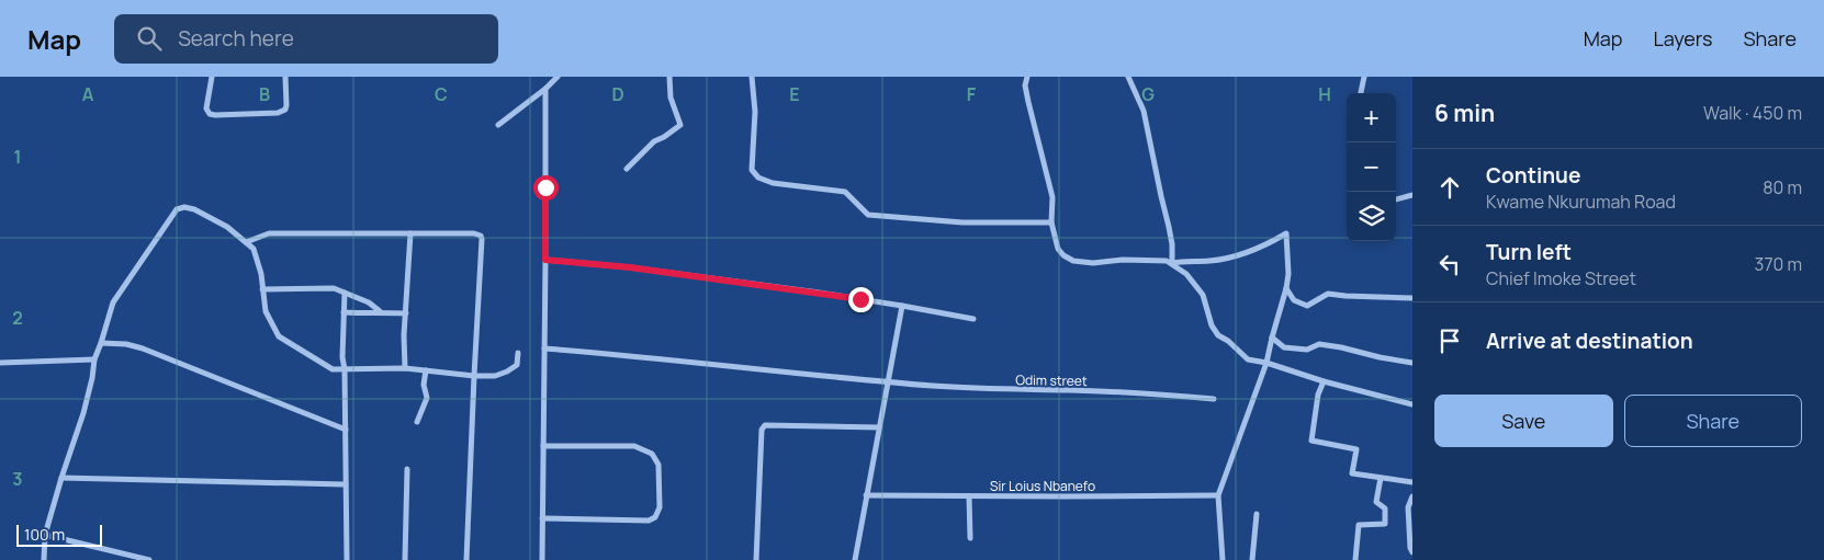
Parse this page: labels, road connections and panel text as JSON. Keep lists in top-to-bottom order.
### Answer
{
  "streets": {
    "street": ["Odim street", "Sir Loius Nbanefo"]
  },
  "scale_bar": "100 m",
  "page": {
    "header": "Map",
    "search": "Search here",
    "nav": ["Map", "Layers", "Share"],
    "heading": ["6 min", "Walk · 450 m"],
    "map_buttons": ["+", "−"],
    "list": [
      ["Continue", "Kwame Nkurumah Road", "80 m"],
      ["Turn left", "Chief Imoke Street", "370 m"],
      "Arrive at destination"
    ],
    "buttons": ["Save", "Share"],
    "scale": "100 m"
  },
  "grid": {
    "columns": [
      "A",
      "B",
      "C",
      "D",
      "E",
      "F",
      "G",
      "H"
    ],
    "rows": ["1", "2", "3"]
  }
}
